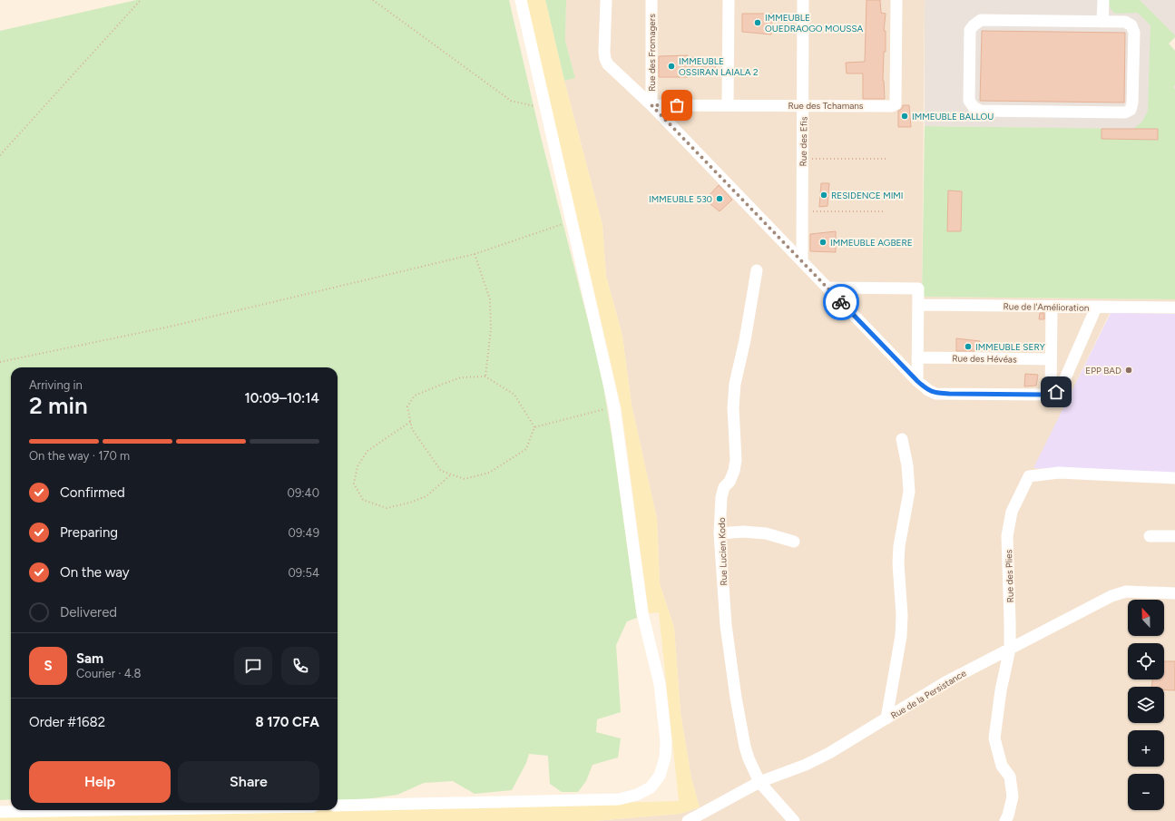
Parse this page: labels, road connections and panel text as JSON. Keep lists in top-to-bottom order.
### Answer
{
  "streets": {
    "street": [
      "Rue des Fromagers",
      "Rue des Tchamans",
      "Rue des Efis",
      "Rue de l'Amélioration",
      "Rue des Hévéas",
      "Rue Lucien Kodo",
      "Rue des Plies",
      "Rue de la Persistance"
    ]
  },
  "crossings": [
    ["Rue des Fromagers", "Rue des Tchamans"],
    ["Rue des Tchamans", "Rue des Efis"],
    ["Rue Lucien Kodo", "Rue de la Persistance"],
    ["Rue des Plies", "Rue de la Persistance"]
  ],
  "places": [
    "IMMEUBLE OUEDRAOGO MOUSSA",
    "IMMEUBLE OSSIRAN LAIALA 2",
    "IMMEUBLE BALLOU",
    "RESIDENCE MIMI",
    "IMMEUBLE 530",
    "IMMEUBLE AGBERE",
    "IMMEUBLE SERY",
    "EPP BAD"
  ],
  "north": "top",
  "page": {
    "heading": ["2 min", "Arriving in", "10:09–10:14"],
    "panel": [
      "Sam",
      "Courier · 4.8",
      "Order #1682",
      "8 170 CFA"
    ],
    "bar": "On the way · 170 m",
    "list": [
      ["Confirmed", "09:40"],
      ["Preparing", "09:49"],
      ["On the way", "09:54"],
      "Delivered"
    ],
    "map_buttons": ["+", "−"],
    "round": "S",
    "buttons": ["Help", "Share"]
  }
}
